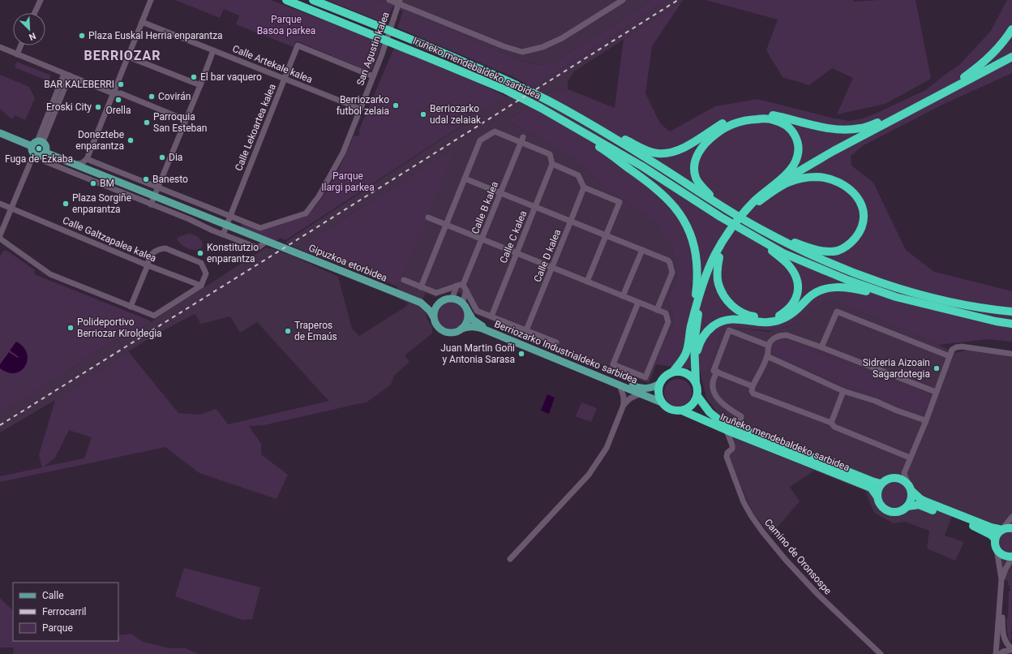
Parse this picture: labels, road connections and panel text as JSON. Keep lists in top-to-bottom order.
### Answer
{
  "streets": {
    "highway": ["Iruñeko mendebaldeko sarbidea"],
    "main road": ["Gipuzkoa etorbidea", "Berriozarko Industrialdeko sarbidea"],
    "street": [
      "San Agustin kalea",
      "Calle Artekale kalea",
      "Calle Lekoartea kalea",
      "Calle B kalea",
      "Calle C kalea",
      "Calle Galtzapalea kalea",
      "Calle D kalea",
      "Camino de Oronsospe"
    ]
  },
  "crossings": [
    ["San Agustin kalea", "Calle Artekale kalea"],
    ["San Agustin kalea", "Calle Lekoartea kalea"],
    ["Calle Artekale kalea", "Calle Lekoartea kalea"],
    ["Iruñeko mendebaldeko sarbidea", "Berriozarko Industrialdeko sarbidea"],
    ["Iruñeko mendebaldeko sarbidea", "Camino de Oronsospe"],
    ["Gipuzkoa etorbidea", "Berriozarko Industrialdeko sarbidea"]
  ],
  "districts": ["BERRIOZAR"],
  "parks": ["Parque Basoa parkea", "Parque Ilargi parkea"],
  "places": [
    "Plaza Euskal Herria enparantza",
    "El bar vaquero",
    "BAR KALEBERRI",
    "Covirán",
    "Orella",
    "Berriozarko futbol zelaia",
    "Eroski City",
    "Berriozarko udal zelaiak",
    "Parroquia San Esteban",
    "Doneztebe enparantza",
    "Fuga de Ezkaba",
    "Dia",
    "Banesto",
    "BM",
    "Plaza Sorgiñe enparantza",
    "Konstitutzio enparantza",
    "Polideportivo Berriozar Kiroldegia",
    "Traperos de Emaús",
    "Juan Martin Goñi y Antonia Sarasa",
    "Sidreria Aizoain Sagardotegia"
  ],
  "legend": ["Calle", "Ferrocarril", "Parque"],
  "north": "bottom right"
}
